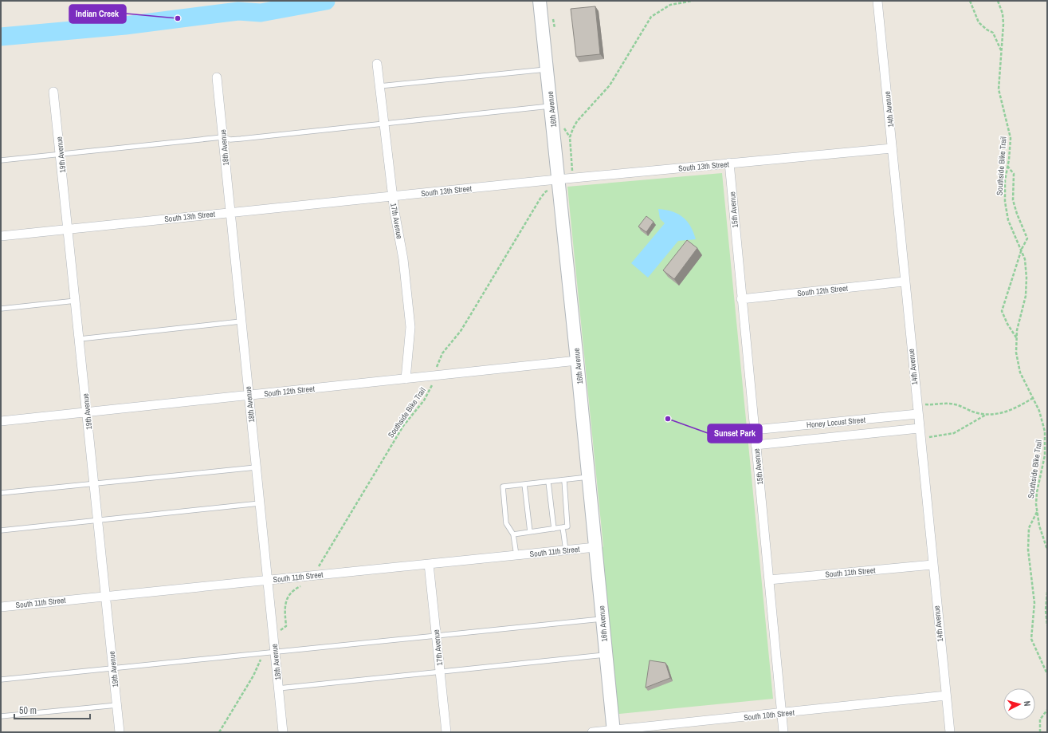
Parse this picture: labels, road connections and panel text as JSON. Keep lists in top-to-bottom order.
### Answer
{
  "streets": {
    "street": [
      "16th Avenue",
      "14th Avenue",
      "18th Avenue",
      "19th Avenue",
      "South 13th Street",
      "15th Avenue",
      "17th Avenue",
      "South 12th Street",
      "Honey Locust Street",
      "South 11th Street",
      "South 10th Street"
    ],
    "path": ["Southside Bike Trail"]
  },
  "crossings": [
    ["16th Avenue", "South 13th Street"],
    ["16th Avenue", "South 12th Street"],
    ["16th Avenue", "South 11th Street"],
    ["16th Avenue", "South 10th Street"],
    ["14th Avenue", "South 13th Street"],
    ["14th Avenue", "South 12th Street"],
    ["14th Avenue", "Honey Locust Street"],
    ["14th Avenue", "South 11th Street"],
    ["14th Avenue", "South 10th Street"],
    ["18th Avenue", "South 13th Street"],
    ["18th Avenue", "South 12th Street"],
    ["18th Avenue", "South 11th Street"],
    ["19th Avenue", "South 13th Street"],
    ["19th Avenue", "South 12th Street"],
    ["19th Avenue", "South 11th Street"],
    ["South 13th Street", "15th Avenue"],
    ["South 13th Street", "17th Avenue"],
    ["Southside Bike Trail", "South 12th Street"],
    ["Southside Bike Trail", "South 11th Street"],
    ["15th Avenue", "South 12th Street"],
    ["15th Avenue", "Honey Locust Street"],
    ["15th Avenue", "South 11th Street"],
    ["15th Avenue", "South 10th Street"],
    ["17th Avenue", "South 12th Street"],
    ["17th Avenue", "South 11th Street"]
  ],
  "places": ["Indian Creek", "Sunset Park"],
  "scale_bar": "50 m",
  "north": "right"
}
